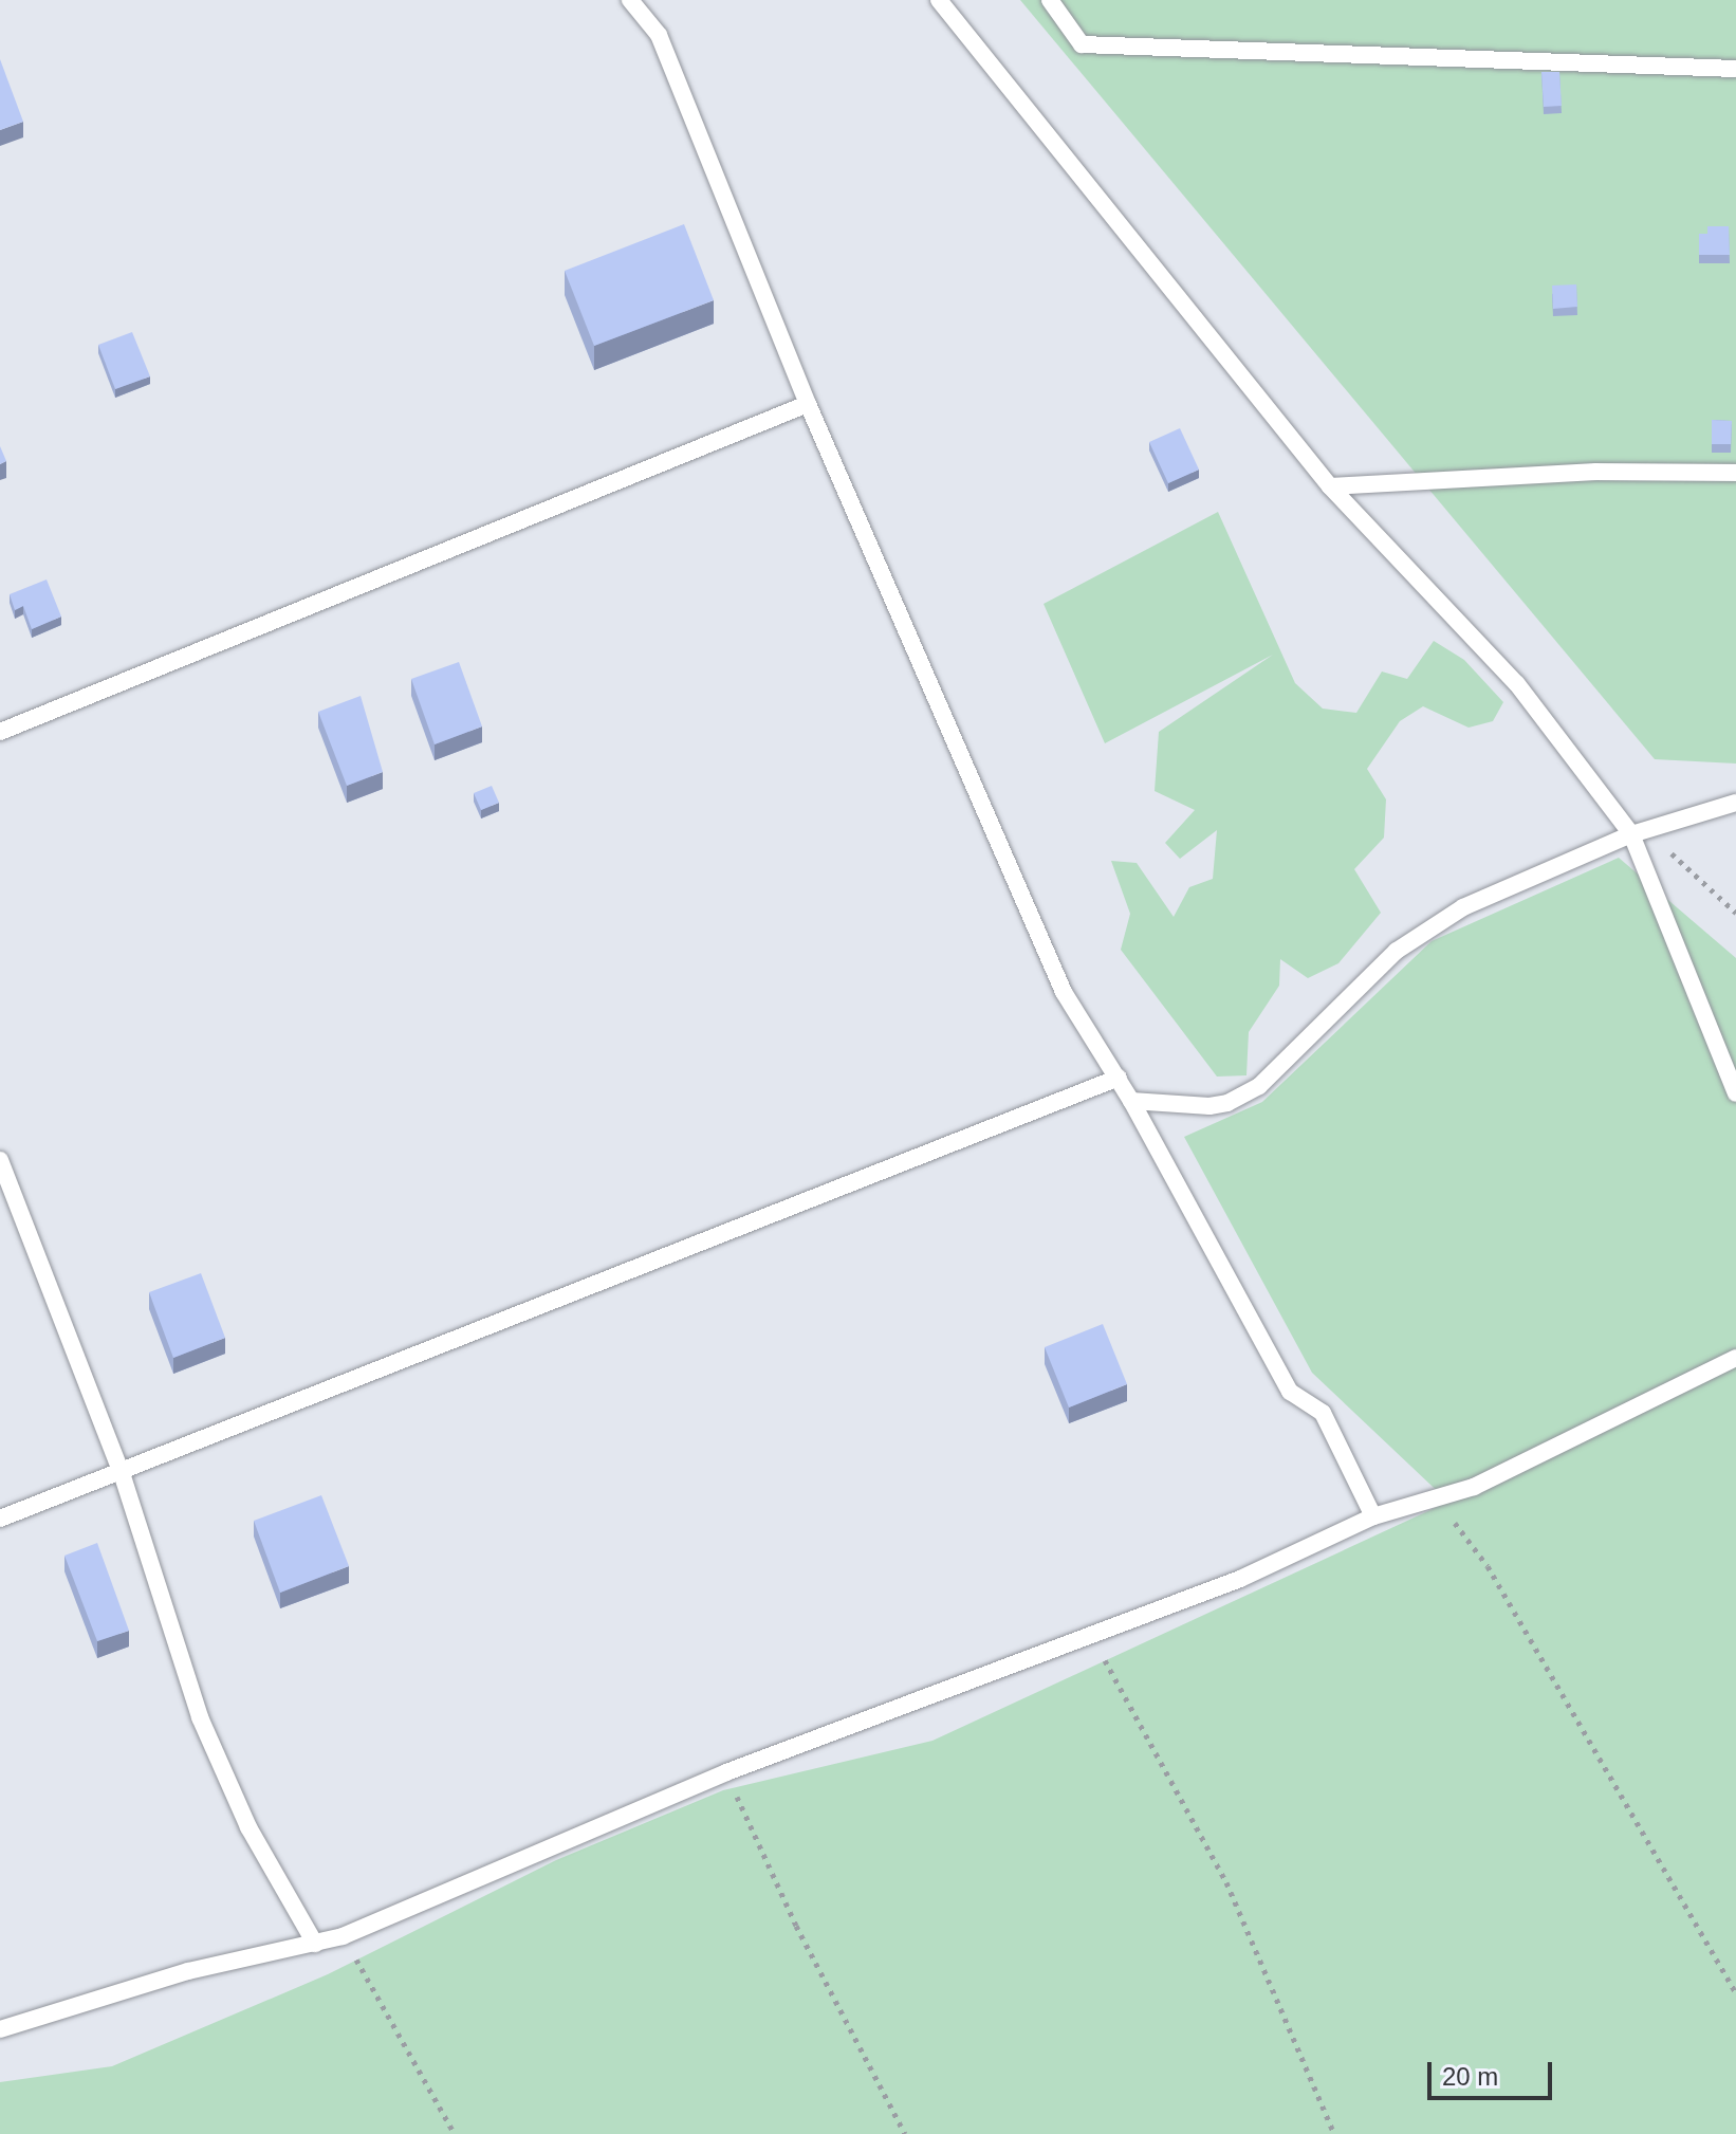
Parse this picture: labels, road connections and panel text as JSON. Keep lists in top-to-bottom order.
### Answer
{
  "scale_bar": "20 m"
}
